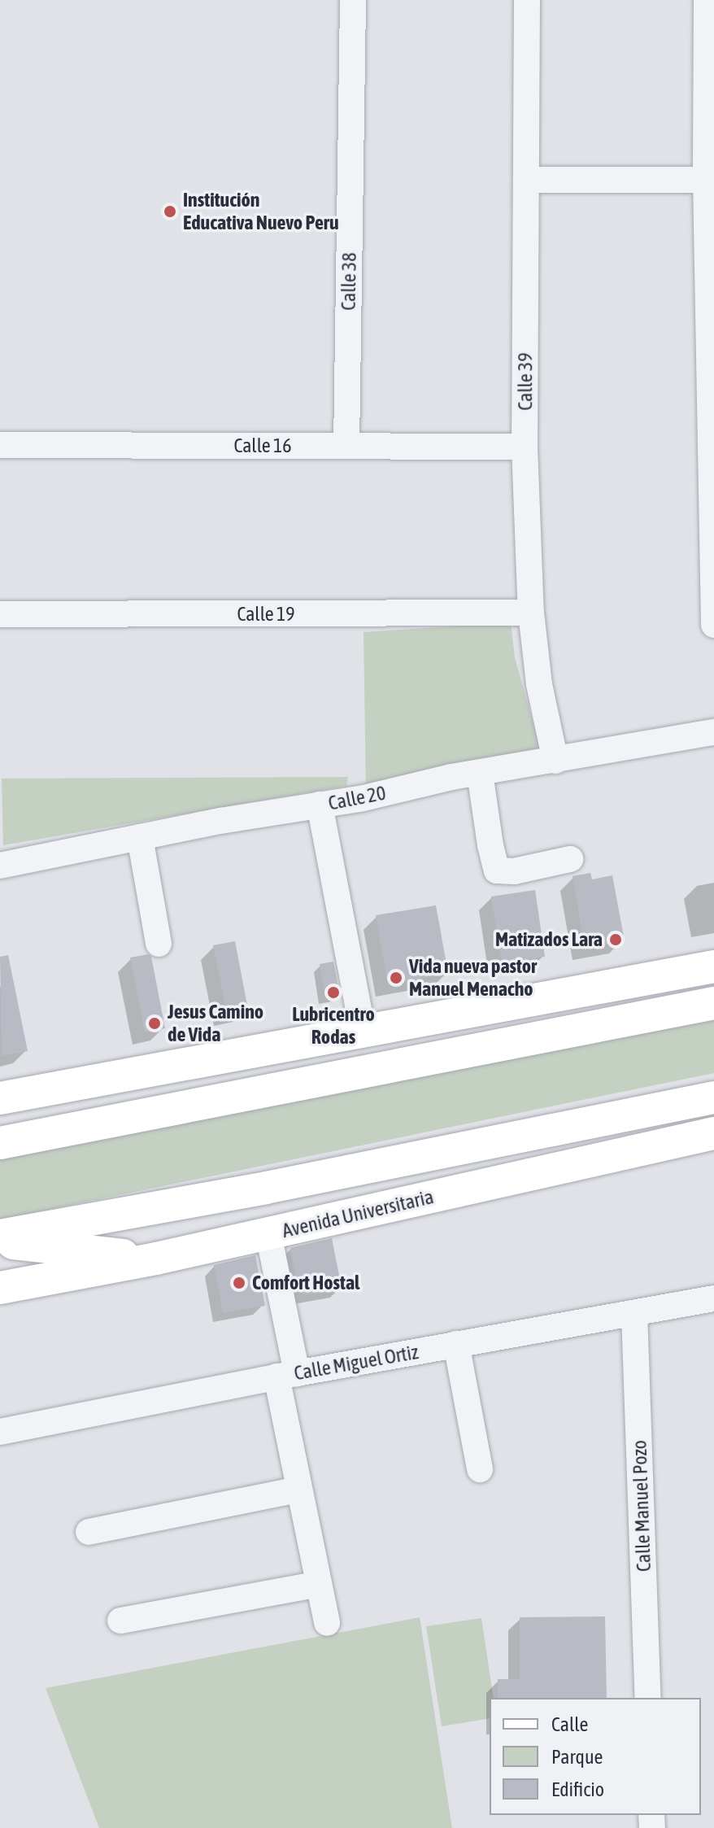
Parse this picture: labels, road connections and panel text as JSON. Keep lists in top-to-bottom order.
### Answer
{
  "streets": {
    "main road": ["Avenida Universitaria"],
    "street": [
      "Calle 38",
      "Calle 39",
      "Calle 16",
      "Calle 19",
      "Calle 20",
      "Calle Miguel Ortiz",
      "Calle Manuel Pozo"
    ]
  },
  "crossings": [
    ["Calle 38", "Calle 16"],
    ["Calle 39", "Calle 16"],
    ["Calle 39", "Calle 19"],
    ["Calle 39", "Calle 20"],
    ["Calle Miguel Ortiz", "Calle Manuel Pozo"]
  ],
  "places": [
    "Institución Educativa Nuevo Peru",
    "Matizados Lara",
    "Vida nueva pastor Manuel Menacho",
    "Lubricentro Rodas",
    "Jesus Camino de Vida",
    "Comfort Hostal"
  ],
  "legend": ["Calle", "Parque", "Edificio"]
}
